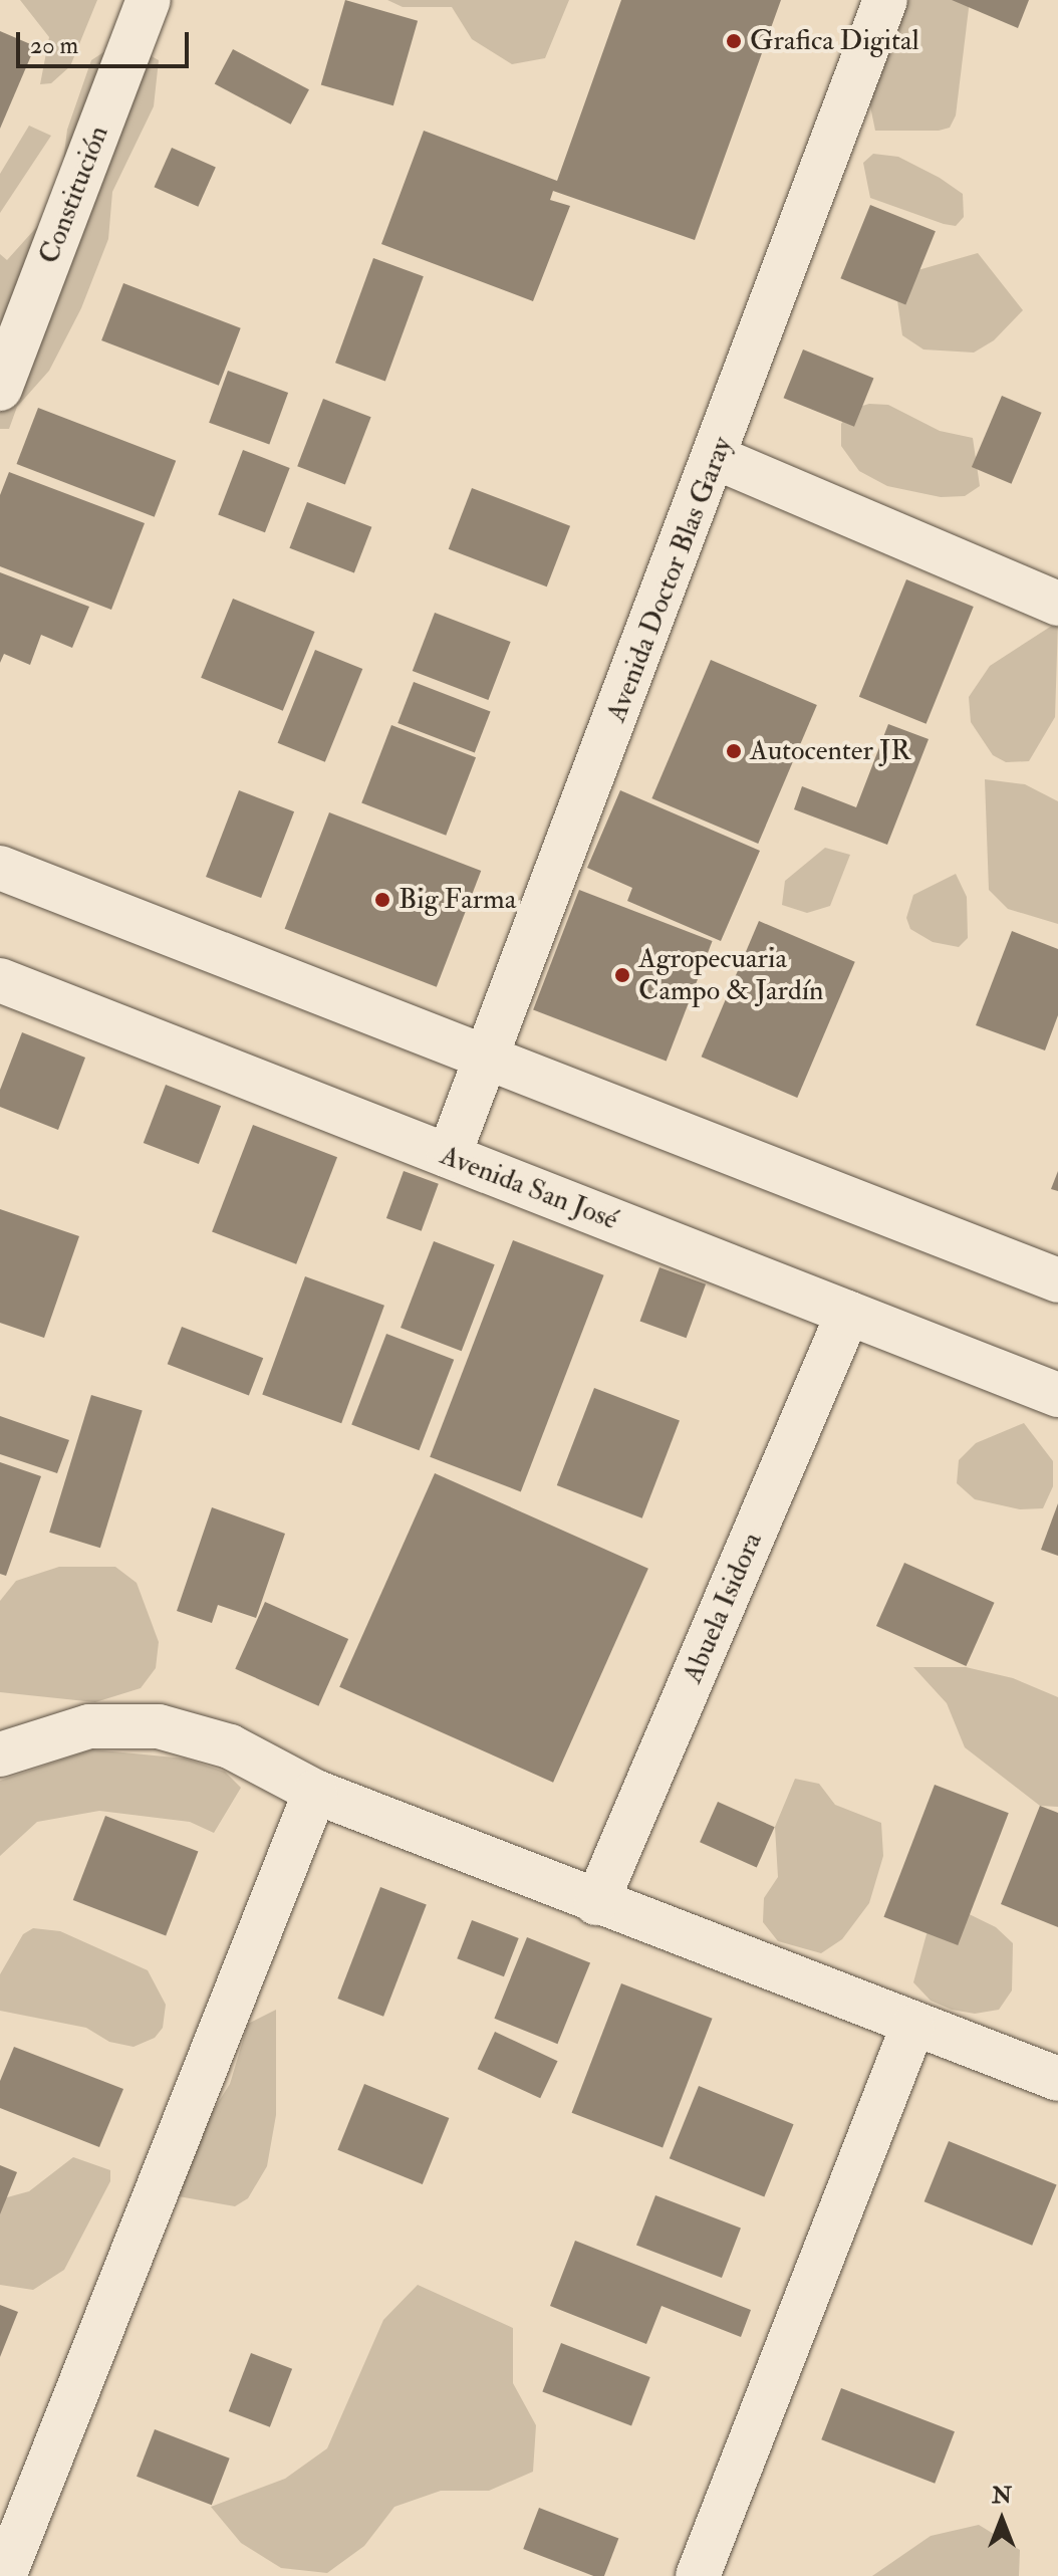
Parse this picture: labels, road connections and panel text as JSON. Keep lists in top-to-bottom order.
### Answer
{
  "streets": {
    "street": [
      "Constitución",
      "Avenida Doctor Blas Garay",
      "Avenida San José",
      "Abuela Isidora"
    ]
  },
  "crossings": [
    ["Avenida Doctor Blas Garay", "Avenida San José"],
    ["Avenida San José", "Abuela Isidora"]
  ],
  "places": [
    "Grafica Digital",
    "Autocenter JR",
    "Big Farma",
    "Agropecuaria Campo & Jardín"
  ],
  "scale_bar": "20 m",
  "north": "top"
}
